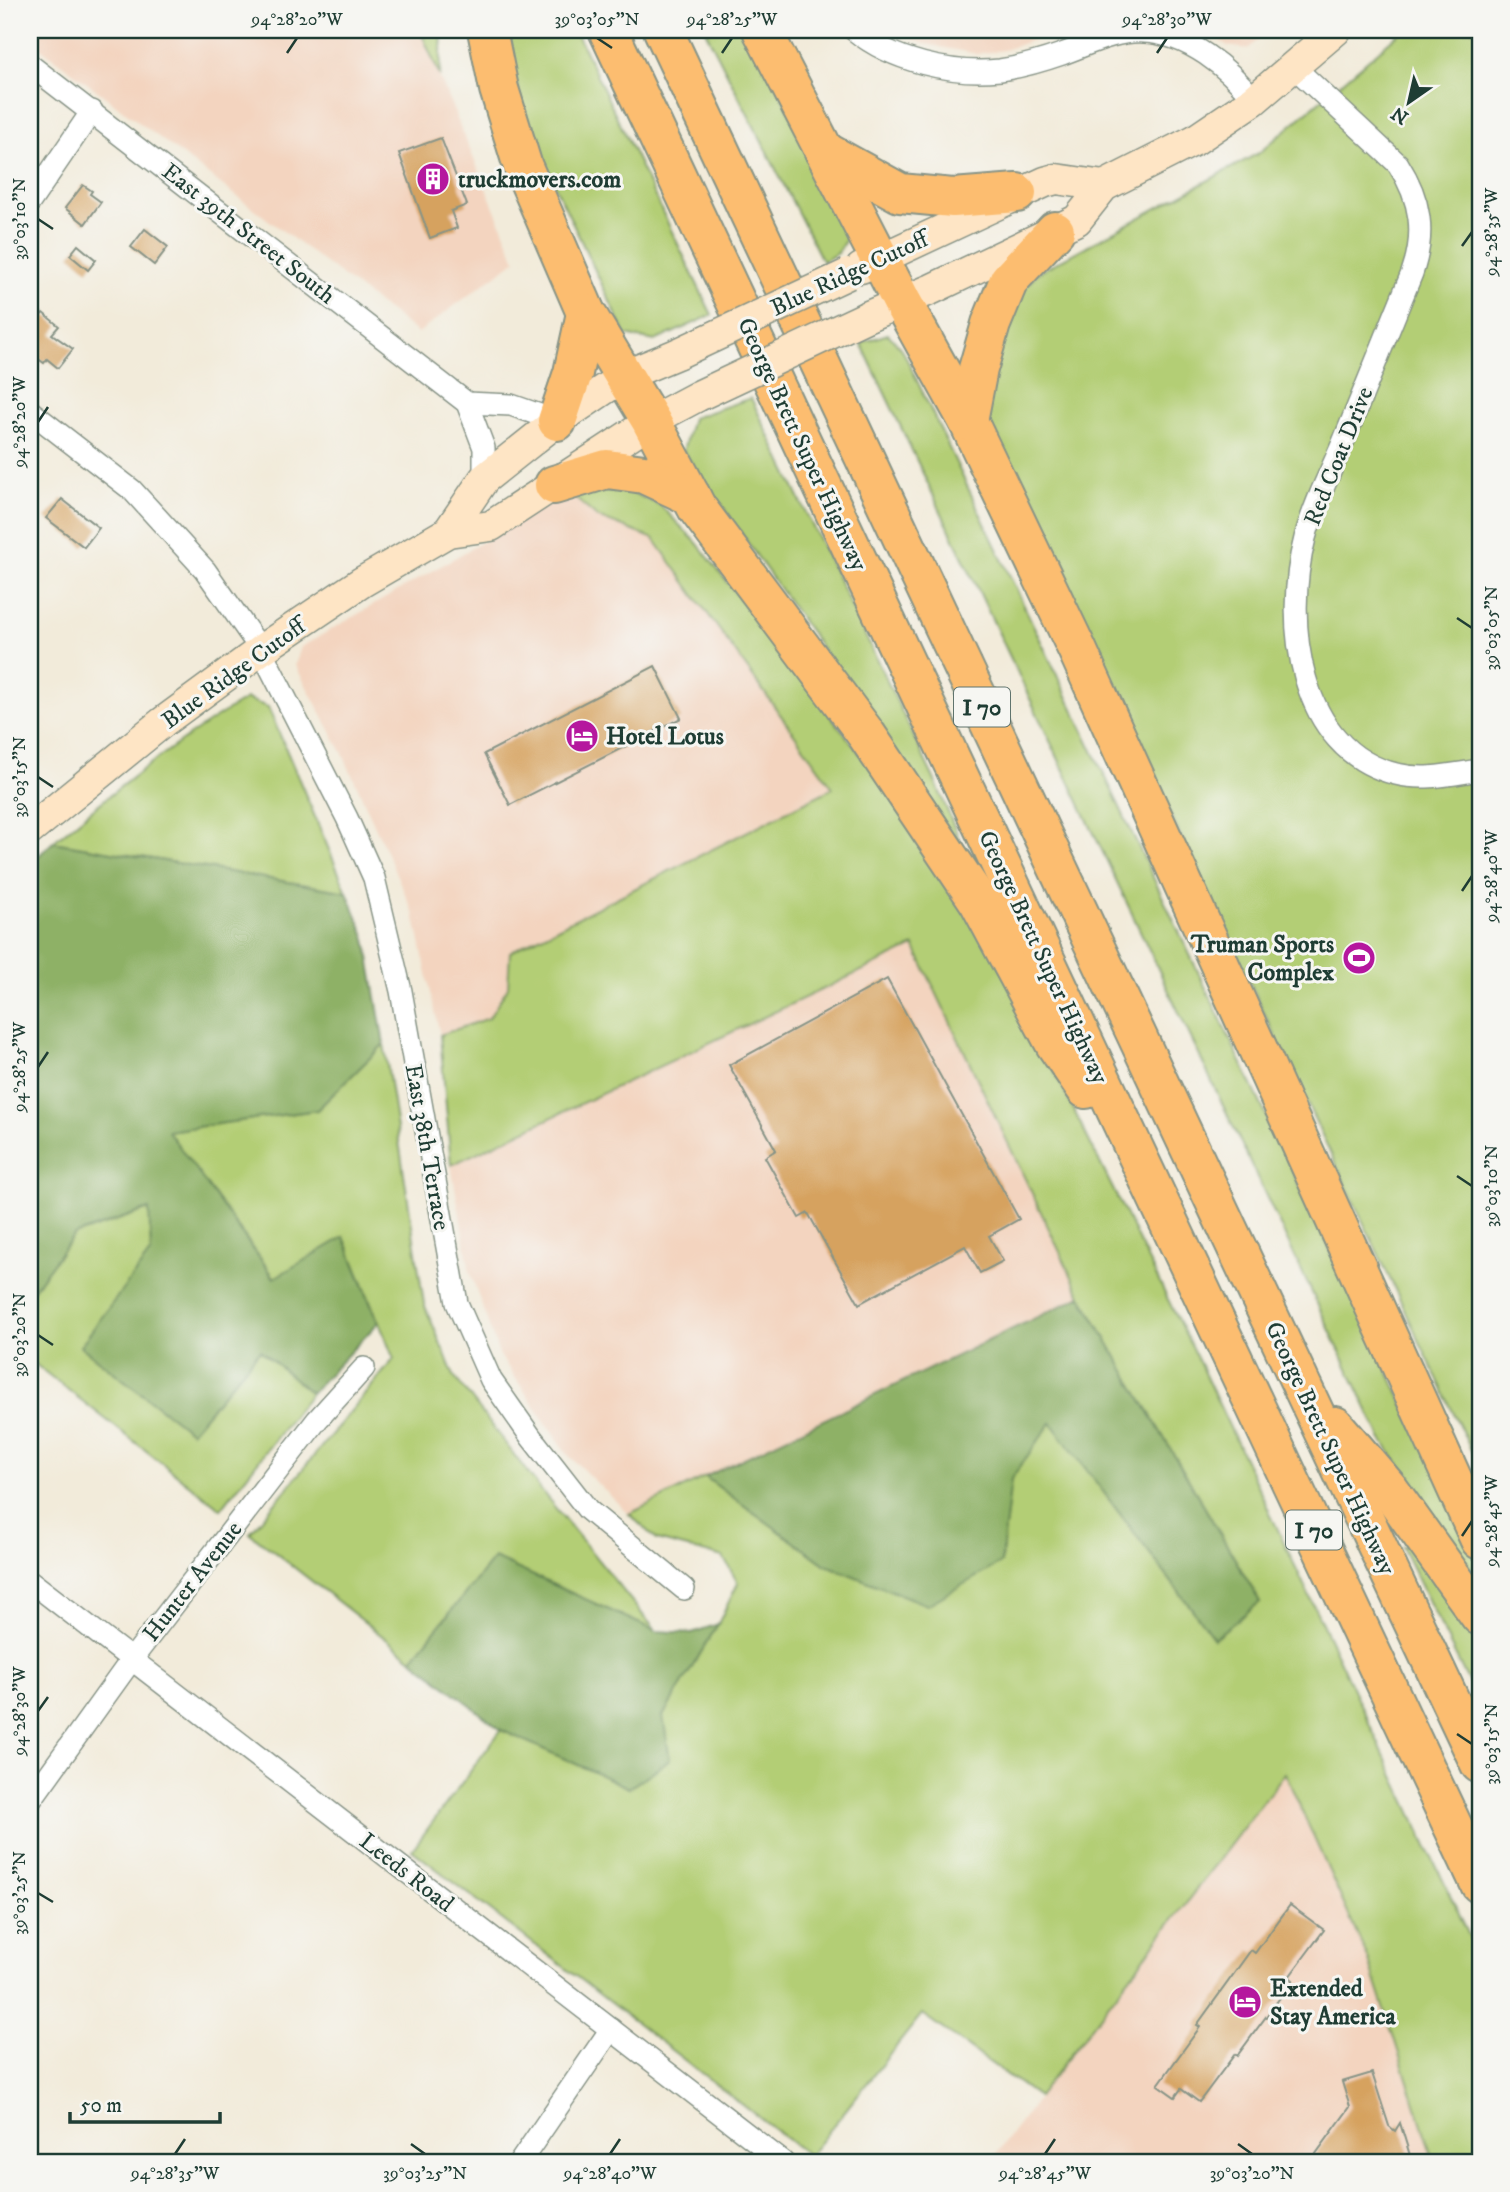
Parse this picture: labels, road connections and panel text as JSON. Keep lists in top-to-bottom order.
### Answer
{
  "streets": {
    "highway": ["George Brett Super Highway", "I 70"],
    "main road": ["Blue Ridge Cutoff"],
    "street": [
      "East 39th Street South",
      "Red Coat Drive",
      "East 38th Terrace",
      "Hunter Avenue",
      "Leeds Road"
    ]
  },
  "crossings": [
    ["Blue Ridge Cutoff", "Red Coat Drive"],
    ["Blue Ridge Cutoff", "East 38th Terrace"],
    ["Hunter Avenue", "Leeds Road"]
  ],
  "places": {
    "building": ["truckmovers.com"],
    "hotel": ["Hotel Lotus", "Extended Stay America"],
    "sports": ["Truman Sports Complex"]
  },
  "scale_bar": "50 m",
  "north": "bottom left",
  "coordinates": [
    "94°28'20\"W",
    "39°03'05\"N",
    "94°28'25\"W",
    "94°28'30\"W",
    "39°03'10\"N",
    "94°28'35\"W",
    "39°03'15\"N",
    "94°28'40\"W",
    "39°03'20\"N",
    "94°28'45\"W",
    "39°03'25\"N"
  ]
}
